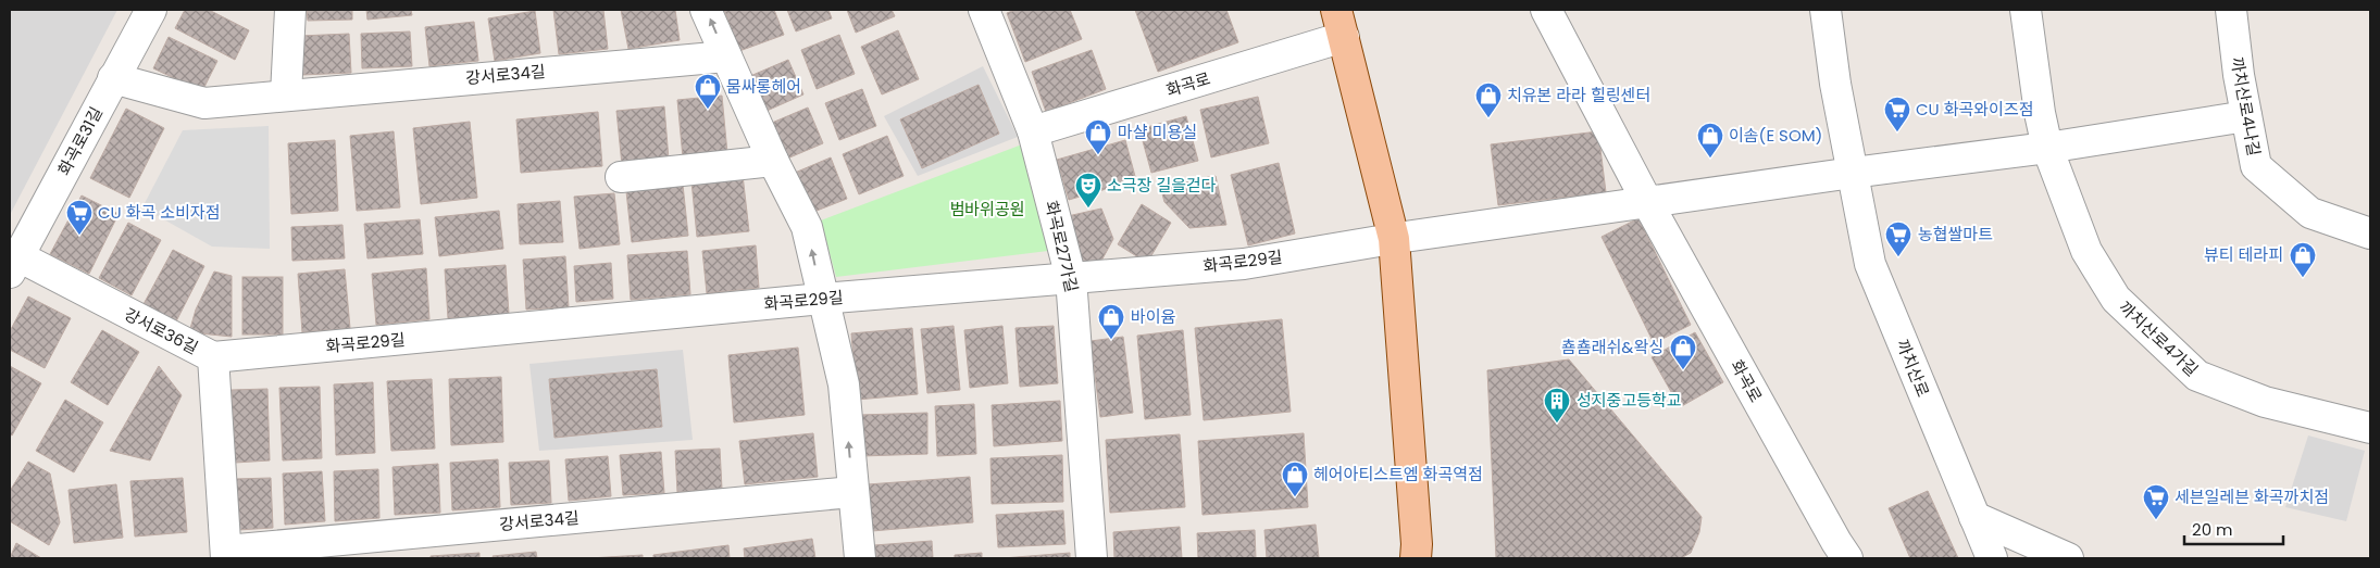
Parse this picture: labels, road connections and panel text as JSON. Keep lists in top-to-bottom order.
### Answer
{
  "streets": {
    "main road": ["화곡로"],
    "street": [
      "강서로34길",
      "까치산로4나길",
      "화곡로31길",
      "화곡로27가길",
      "화곡로29길",
      "강서로36길",
      "까치산로4가길",
      "까치산로"
    ]
  },
  "crossings": [
    ["강서로34길", "화곡로31길"],
    ["강서로34길", "강서로36길"],
    ["화곡로", "화곡로27가길"],
    ["화곡로", "화곡로29길"],
    ["화곡로31길", "강서로36길"],
    ["화곡로27가길", "화곡로29길"],
    ["화곡로29길", "강서로36길"]
  ],
  "parks": ["범바위공원"],
  "places": {
    "shop": [
      "뭄싸롱헤어",
      "치유본 라라 힐링센터",
      "마샬 미용실",
      "이솜(E SOM)",
      "뷰티 테라피",
      "바이윰",
      "춈춈래쉬&왁싱",
      "헤어아티스트엠 화곡역점"
    ],
    "supermarket": [
      "CU 화곡와이즈점",
      "CU 화곡 소비자점",
      "농협쌀마트",
      "세븐일레븐 화곡까치점"
    ],
    "theatre": ["소극장 길을걷다"],
    "building": ["성지중고등학교"]
  },
  "scale_bar": "20 m"
}
